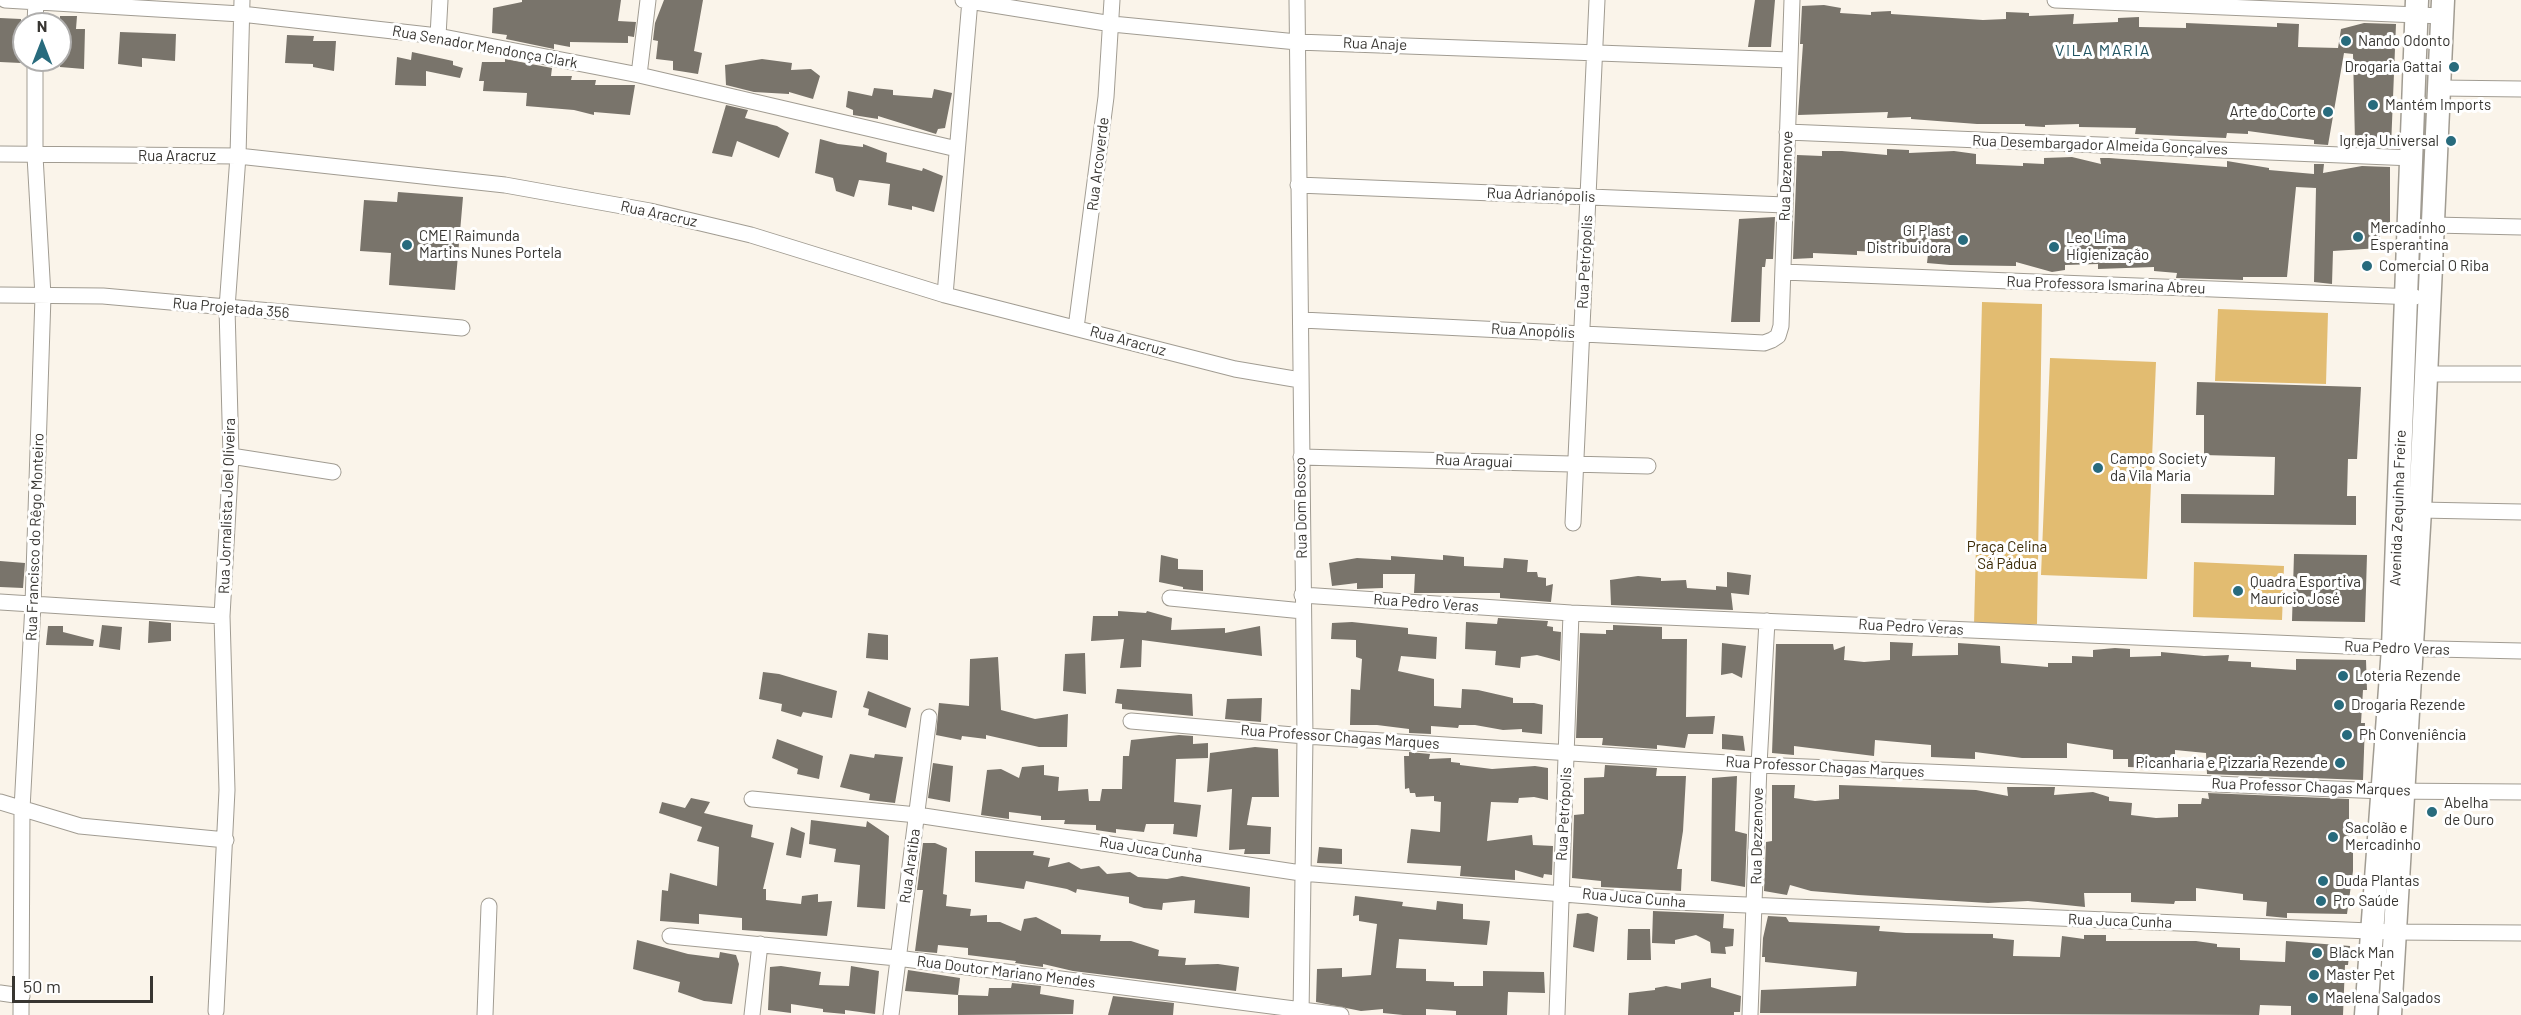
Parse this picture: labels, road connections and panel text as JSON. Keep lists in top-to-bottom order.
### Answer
{
  "streets": {
    "main road": ["Avenida Zequinha Freire"],
    "street": [
      "Rua Anaje",
      "Rua Senador Mendonça Clark",
      "Rua Desembargador Almeida Gonçalves",
      "Rua Aracruz",
      "Rua Arcoverde",
      "Rua Dezenove",
      "Rua Adrianópolis",
      "Rua Petrópolis",
      "Rua Professora Ismarina Abreu",
      "Rua Projetada 356",
      "Rua Anopólis",
      "Rua Araguai",
      "Rua Jornalista Joel Oliveira",
      "Rua Dom Bosco",
      "Rua Francisco do Rêgo Monteiro",
      "Rua Pedro Veras",
      "Rua Professor Chagas Marques",
      "Rua Dezzenove",
      "Rua Juca Cunha",
      "Rua Aratiba",
      "Rua Doutor Mariano Mendes"
    ]
  },
  "crossings": [
    ["Rua Anaje", "Rua Arcoverde"],
    ["Rua Anaje", "Rua Dezenove"],
    ["Rua Anaje", "Rua Petrópolis"],
    ["Rua Anaje", "Rua Dom Bosco"],
    ["Rua Senador Mendonça Clark", "Rua Jornalista Joel Oliveira"],
    ["Rua Desembargador Almeida Gonçalves", "Rua Dezenove"],
    ["Rua Desembargador Almeida Gonçalves", "Avenida Zequinha Freire"],
    ["Rua Aracruz", "Rua Arcoverde"],
    ["Rua Aracruz", "Rua Jornalista Joel Oliveira"],
    ["Rua Aracruz", "Rua Dom Bosco"],
    ["Rua Aracruz", "Rua Francisco do Rêgo Monteiro"],
    ["Rua Dezenove", "Rua Adrianópolis"],
    ["Rua Dezenove", "Rua Professora Ismarina Abreu"],
    ["Rua Dezenove", "Rua Anopólis"],
    ["Rua Adrianópolis", "Rua Petrópolis"],
    ["Rua Adrianópolis", "Rua Dom Bosco"],
    ["Rua Petrópolis", "Rua Anopólis"],
    ["Rua Petrópolis", "Rua Araguai"],
    ["Rua Petrópolis", "Rua Pedro Veras"],
    ["Rua Petrópolis", "Rua Professor Chagas Marques"],
    ["Rua Petrópolis", "Rua Juca Cunha"],
    ["Rua Professora Ismarina Abreu", "Avenida Zequinha Freire"],
    ["Rua Projetada 356", "Rua Jornalista Joel Oliveira"],
    ["Rua Projetada 356", "Rua Francisco do Rêgo Monteiro"],
    ["Rua Anopólis", "Rua Dom Bosco"],
    ["Rua Araguai", "Rua Dom Bosco"],
    ["Rua Dom Bosco", "Rua Pedro Veras"],
    ["Rua Dom Bosco", "Rua Professor Chagas Marques"],
    ["Rua Dom Bosco", "Rua Juca Cunha"],
    ["Rua Dom Bosco", "Rua Doutor Mariano Mendes"],
    ["Avenida Zequinha Freire", "Rua Pedro Veras"],
    ["Avenida Zequinha Freire", "Rua Professor Chagas Marques"],
    ["Avenida Zequinha Freire", "Rua Juca Cunha"],
    ["Rua Pedro Veras", "Rua Dezzenove"],
    ["Rua Professor Chagas Marques", "Rua Dezzenove"],
    ["Rua Dezzenove", "Rua Juca Cunha"],
    ["Rua Juca Cunha", "Rua Aratiba"],
    ["Rua Aratiba", "Rua Doutor Mariano Mendes"]
  ],
  "districts": ["VILA MARIA"],
  "parks": ["Praça Celina Sá Pádua"],
  "places": [
    "Nando Odonto",
    "Drogaria Gattai",
    "Mantém Imports",
    "Arte do Corte",
    "Igreja Universal",
    "Mercadinho Esperantina",
    "Gl Plast Distribuidora",
    "CMEI Raimunda Martins Nunes Portela",
    "Leo Lima Higienização",
    "Comercial O Riba",
    "Campo Society da Vila Maria",
    "Quadra Esportiva Maurício José",
    "Loteria Rezende",
    "Drogaria Rezende",
    "Ph Conveniência",
    "Picanharia e Pizzaria Rezende",
    "Abelha de Ouro",
    "Sacolão e Mercadinho",
    "Duda Plantas",
    "Pro Saúde",
    "Black Man",
    "Master Pet",
    "Maelena Salgados"
  ],
  "scale_bar": "50 m",
  "north": "top"
}
